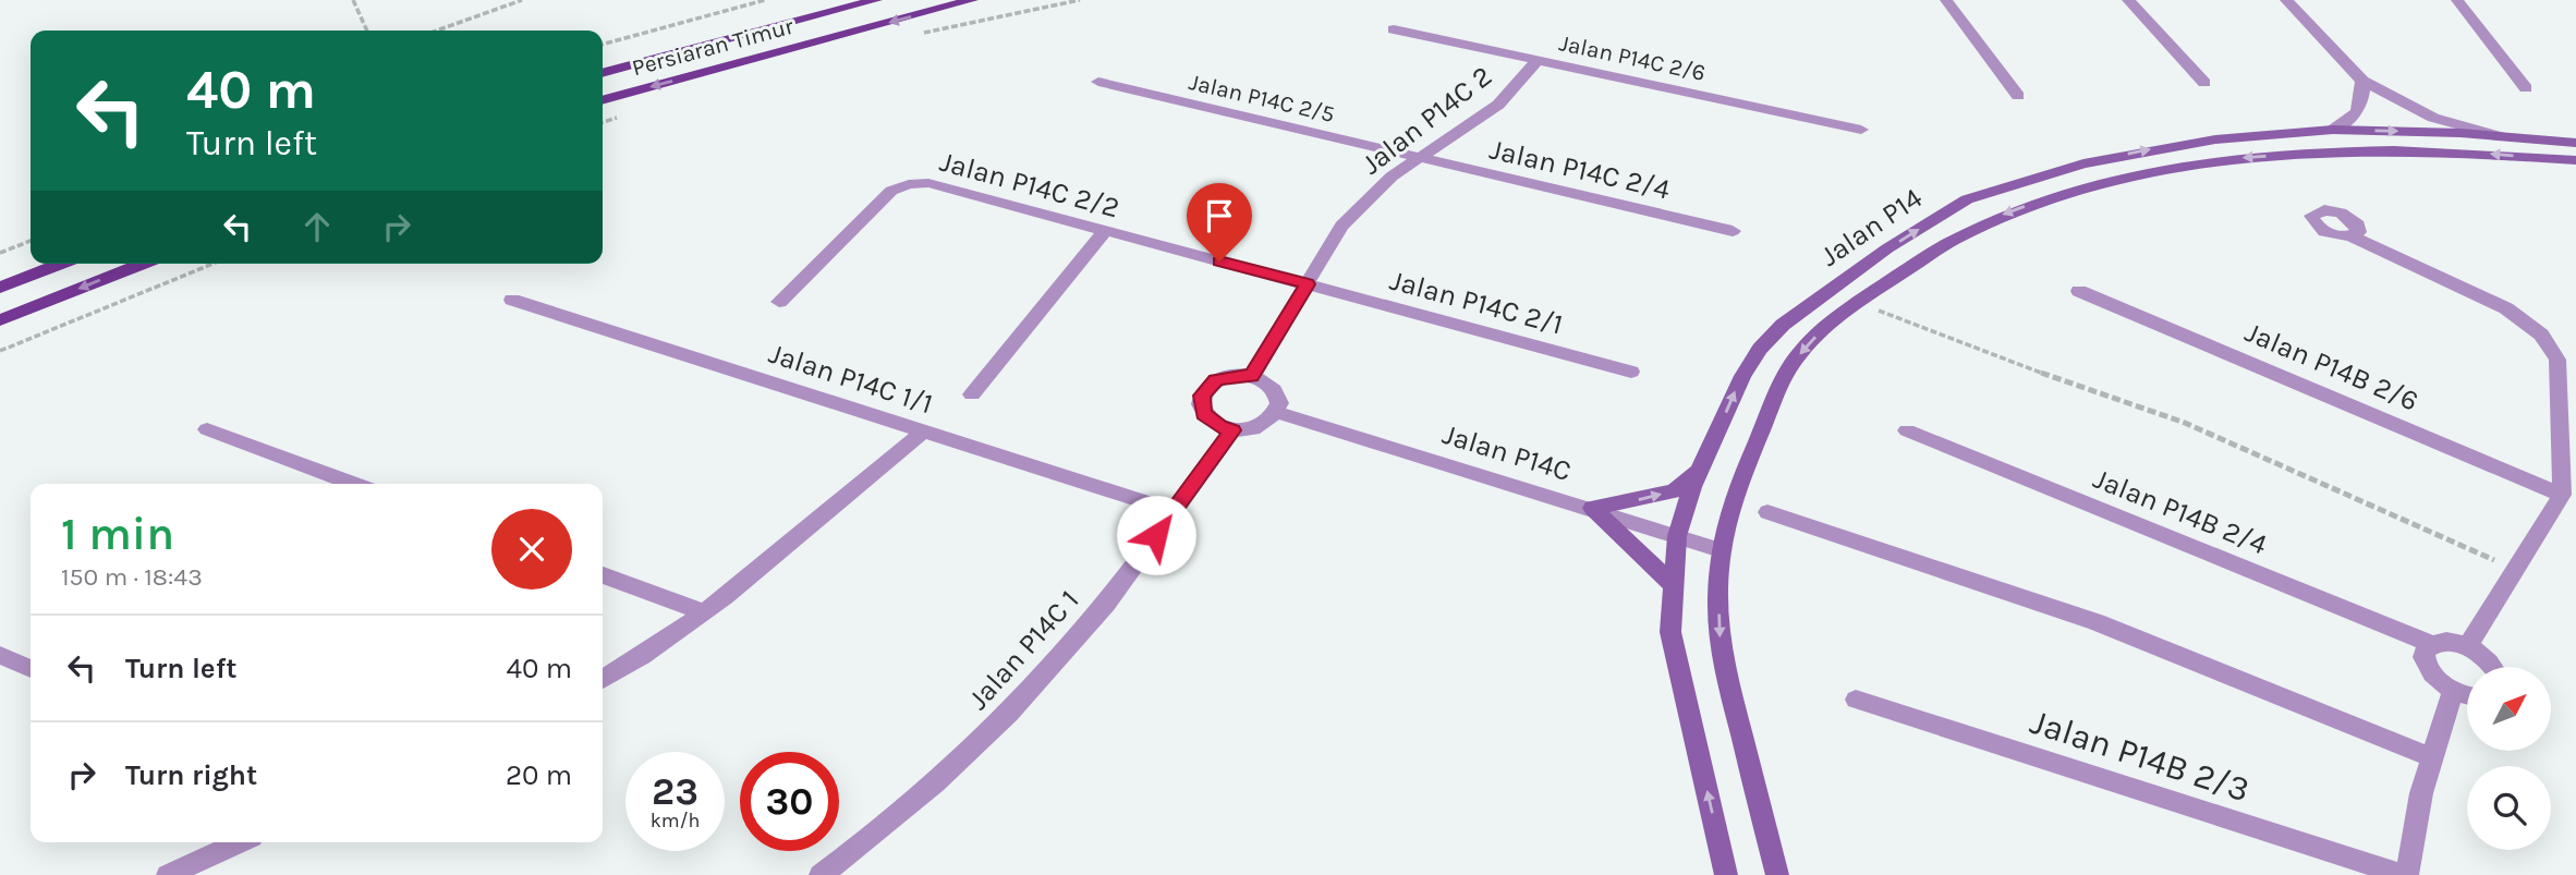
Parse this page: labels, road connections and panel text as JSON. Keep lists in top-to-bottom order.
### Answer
{
  "streets": {
    "main road": ["Persiaran Timur", "Jalan P14"],
    "street": [
      "Jalan P14C 2/6",
      "Jalan P14C 2/5",
      "Jalan P14C 2",
      "Jalan P14C 2/4",
      "Jalan P14C 2/2",
      "Jalan P14C 2/1",
      "Jalan P14B 2/6",
      "Jalan P14C 1/1",
      "Jalan P14C",
      "Jalan P14B 2/4",
      "Jalan P14C 1",
      "Jalan P14B 2/3"
    ]
  },
  "crossings": [
    ["Jalan P14C 2/6", "Jalan P14C 2"],
    ["Jalan P14C 2/5", "Jalan P14C 2"],
    ["Jalan P14C 2/5", "Jalan P14C 2/4"],
    ["Jalan P14C 2", "Jalan P14C 2/4"],
    ["Jalan P14C 2", "Jalan P14C 2/2"],
    ["Jalan P14C 2", "Jalan P14C 2/1"],
    ["Jalan P14C 2", "Jalan P14C"],
    ["Jalan P14C 2", "Jalan P14C 1"],
    ["Jalan P14C 2/2", "Jalan P14C 2/1"],
    ["Jalan P14", "Jalan P14C"],
    ["Jalan P14C 1/1", "Jalan P14C 1"],
    ["Jalan P14C", "Jalan P14C 1"]
  ],
  "north": "top right",
  "page": {
    "turn": ["40 m", "Turn left"],
    "heading": ["1 min", "150 m · 18:43"],
    "list": [
      {
        "name": "Turn left",
        "value": "40 m"
      },
      {
        "name": "Turn right",
        "value": "20 m"
      }
    ],
    "speed": "23 km/h",
    "limit": "30"
  }
}
